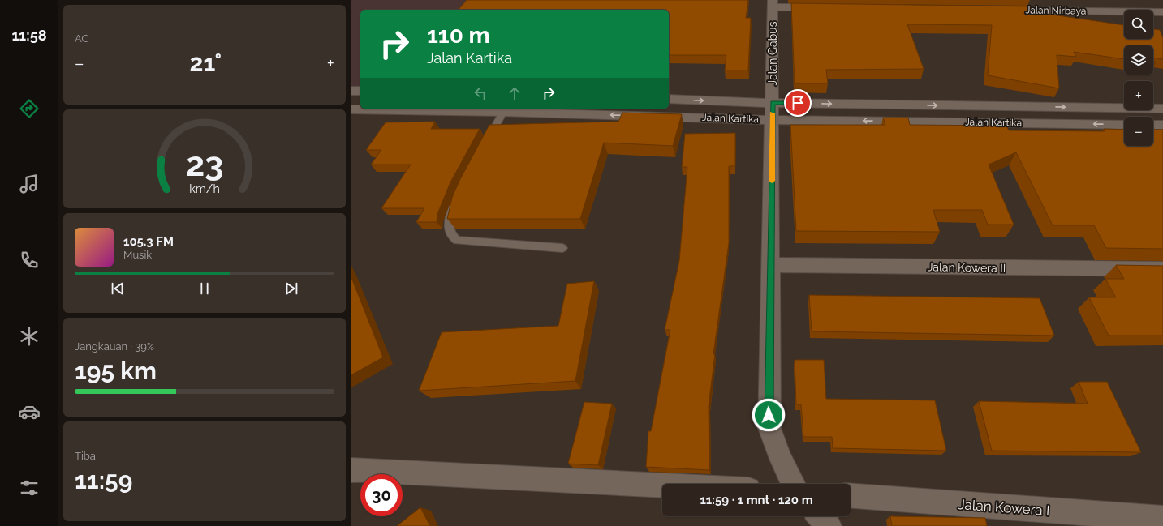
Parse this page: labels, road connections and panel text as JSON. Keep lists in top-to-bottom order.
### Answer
{
  "streets": {
    "street": [
      "Jalan Nirbaya",
      "Jalan Gabus",
      "Jalan Kartika",
      "Jalan Kowera II",
      "Jalan Kowera I"
    ]
  },
  "crossings": [
    ["Jalan Gabus", "Jalan Kartika"],
    ["Jalan Gabus", "Jalan Kowera II"]
  ],
  "page": {
    "tabs": "11:58",
    "tile": [
      "AC",
      ["Jangkauan · 39%", "195 km"],
      ["Tiba", "11:59"]
    ],
    "map_buttons": ["+", "−"],
    "turn": ["110 m", "Jalan Kartika"],
    "heat": ["−", "21°", "+"],
    "song": ["105.3 FM", "Musik"],
    "limit": "30",
    "trip": "11:59 · 1 mnt · 120 m",
    "gauge": ["23", "km/h"]
  }
}
